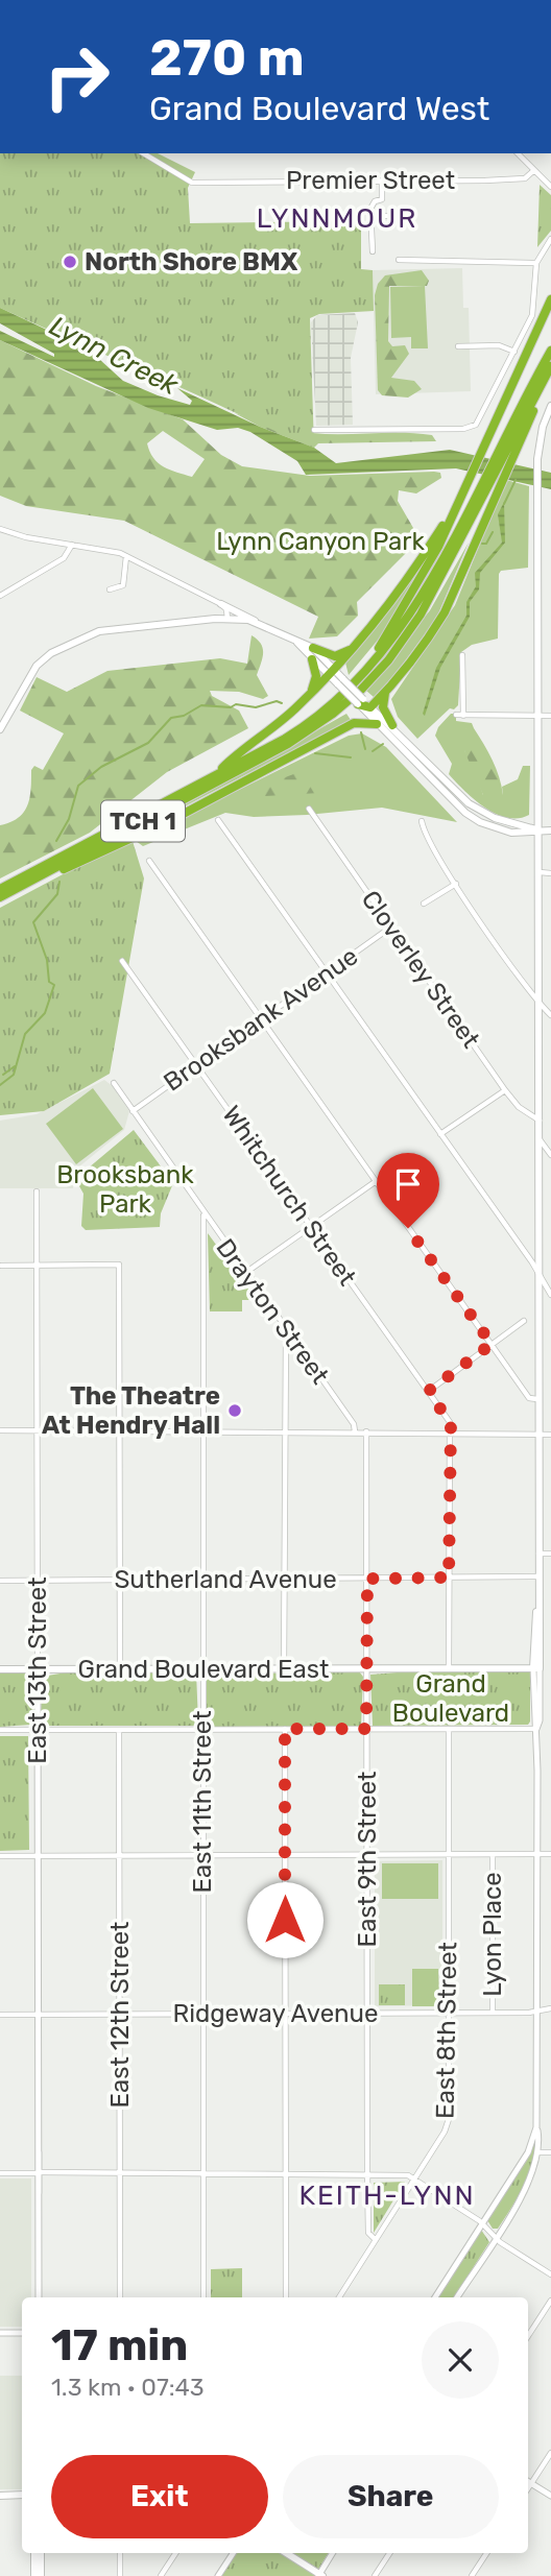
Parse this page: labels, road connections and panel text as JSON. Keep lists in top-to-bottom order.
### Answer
{
  "streets": {
    "highway": ["TCH 1"],
    "main road": ["Grand Boulevard East"],
    "street": [
      "Premier Street",
      "Cloverley Street",
      "Brooksbank Avenue",
      "Whitchurch Street",
      "Drayton Street",
      "Sutherland Avenue",
      "East 13th Street",
      "East 11th Street",
      "East 9th Street",
      "Lyon Place",
      "Ridgeway Avenue",
      "East 12th Street",
      "East 8th Street"
    ]
  },
  "crossings": [
    ["Cloverley Street", "Brooksbank Avenue"],
    ["Brooksbank Avenue", "Whitchurch Street"],
    ["Brooksbank Avenue", "Drayton Street"],
    ["Drayton Street", "East 11th Street"],
    ["Sutherland Avenue", "East 13th Street"],
    ["Sutherland Avenue", "East 11th Street"],
    ["Sutherland Avenue", "East 9th Street"],
    ["Grand Boulevard East", "East 13th Street"],
    ["Grand Boulevard East", "East 11th Street"],
    ["Grand Boulevard East", "East 9th Street"],
    ["East 13th Street", "Ridgeway Avenue"],
    ["East 11th Street", "Ridgeway Avenue"],
    ["East 9th Street", "Ridgeway Avenue"],
    ["East 9th Street", "East 8th Street"],
    ["Lyon Place", "Ridgeway Avenue"],
    ["Ridgeway Avenue", "East 12th Street"],
    ["Ridgeway Avenue", "East 8th Street"]
  ],
  "districts": ["LYNNMOUR", "KEITH-LYNN"],
  "water": ["Lynn Creek"],
  "parks": ["Lynn Canyon Park", "Brooksbank Park", "Grand Boulevard"],
  "places": ["North Shore BMX", "The Theatre At Hendry Hall"],
  "page": {
    "turn": ["270 m", "Grand Boulevard West"],
    "heading": ["17 min", "1.3 km · 07:43"],
    "buttons": ["Exit", "Share"]
  }
}
